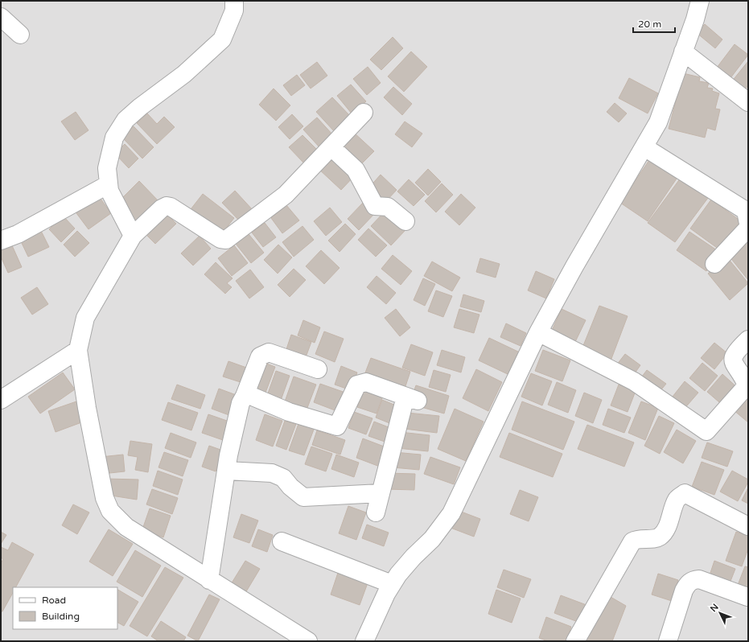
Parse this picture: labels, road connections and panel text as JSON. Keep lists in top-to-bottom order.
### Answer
{
  "legend": ["Road", "Building"],
  "scale_bar": "20 m",
  "north": "top left"
}
